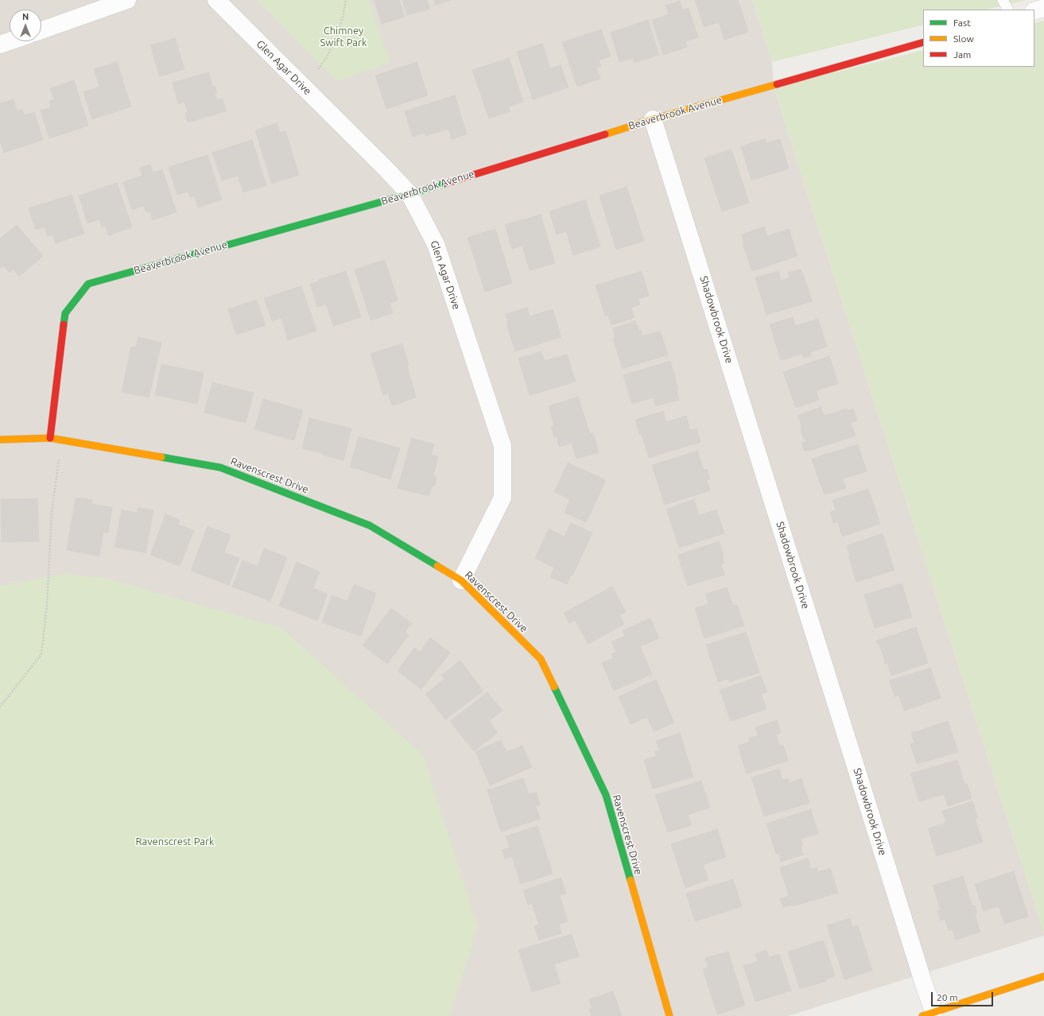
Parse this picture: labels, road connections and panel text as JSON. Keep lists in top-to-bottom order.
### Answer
{
  "streets": {
    "street": [
      "Glen Agar Drive",
      "Beaverbrook Avenue",
      "Shadowbrook Drive",
      "Ravenscrest Drive"
    ]
  },
  "crossings": [
    ["Glen Agar Drive", "Beaverbrook Avenue"],
    ["Glen Agar Drive", "Ravenscrest Drive"],
    ["Beaverbrook Avenue", "Shadowbrook Drive"],
    ["Beaverbrook Avenue", "Ravenscrest Drive"]
  ],
  "parks": ["Chimney Swift Park", "Ravenscrest Park"],
  "legend": ["Fast", "Slow", "Jam"],
  "scale_bar": "20 m",
  "north": "top"
}
